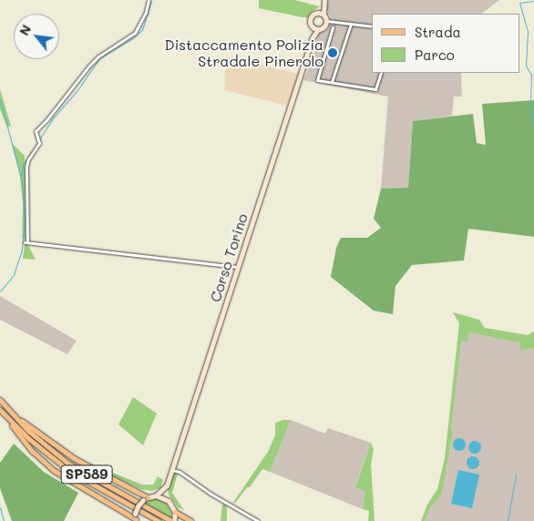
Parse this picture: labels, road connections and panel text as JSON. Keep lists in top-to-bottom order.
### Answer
{
  "streets": {
    "main road": ["Corso Torino", "SP589"]
  },
  "places": ["Distaccamento Polizia Stradale Pinerolo"],
  "legend": ["Strada", "Parco"],
  "north": "top left"
}
